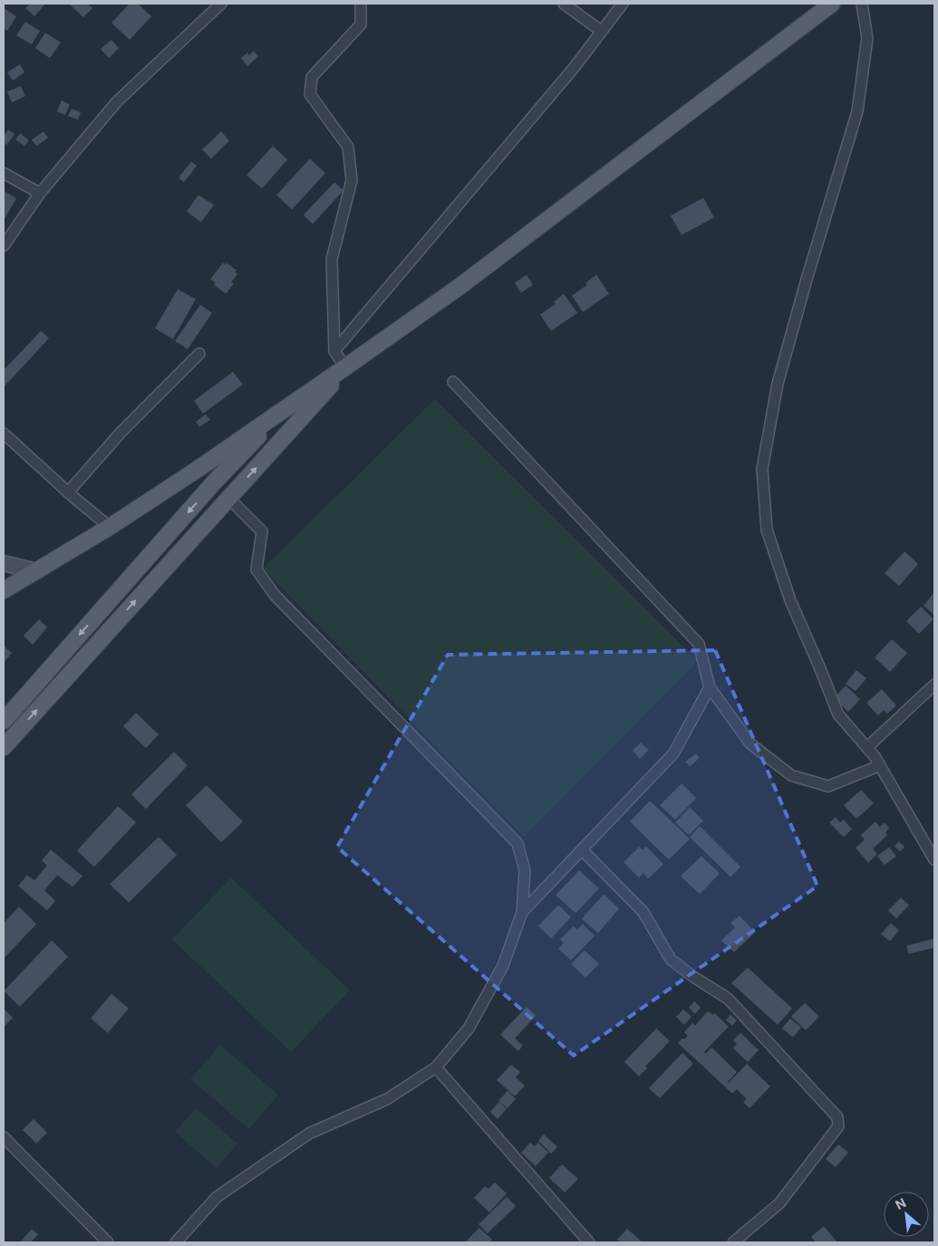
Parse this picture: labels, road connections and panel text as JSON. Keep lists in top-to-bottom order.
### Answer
{
  "north": "top left"
}
